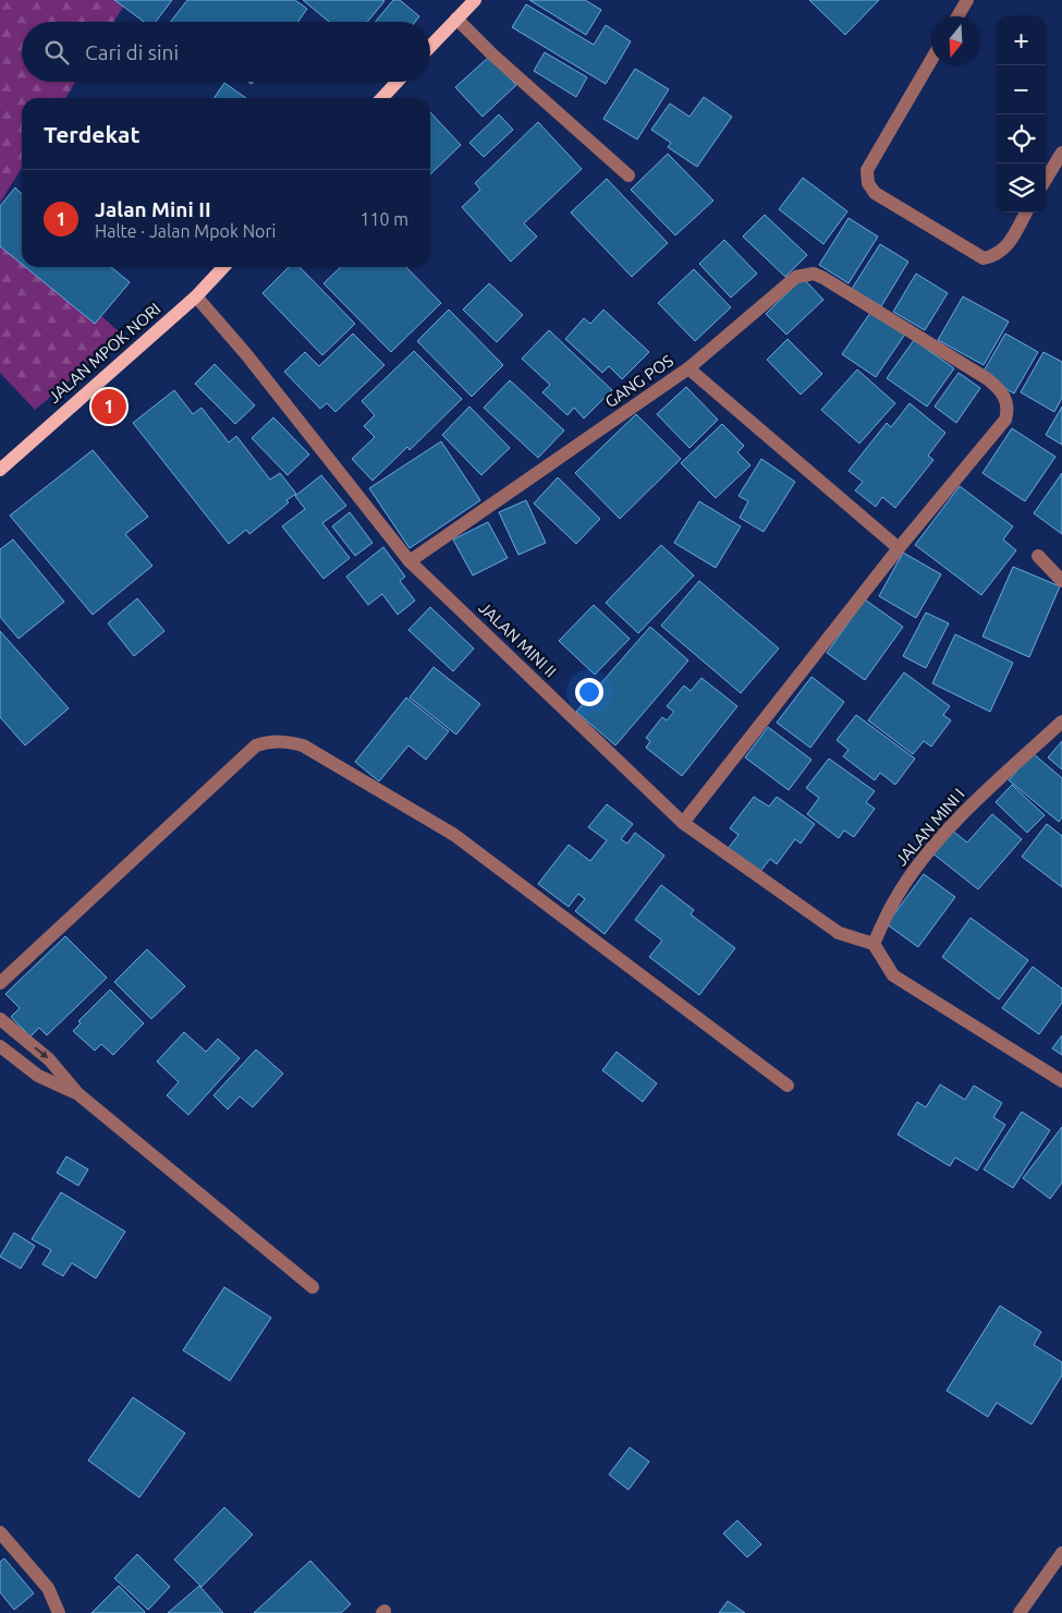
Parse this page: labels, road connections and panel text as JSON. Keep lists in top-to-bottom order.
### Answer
{
  "streets": {
    "main road": ["JALAN MPOK NORI"],
    "street": ["GANG POS", "JALAN MINI II", "JALAN MINI I"]
  },
  "crossings": [
    ["JALAN MPOK NORI", "JALAN MINI II"],
    ["GANG POS", "JALAN MINI II"],
    ["JALAN MINI II", "JALAN MINI I"]
  ],
  "north": "bottom",
  "page": {
    "map_buttons": ["+", "−"],
    "search": "Cari di sini",
    "heading": "Terdekat",
    "list": [
      {
        "mark": "1",
        "name": "Jalan Mini II",
        "note": "Halte · Jalan Mpok Nori",
        "value": "110 m"
      }
    ],
    "pins": "1"
  }
}
